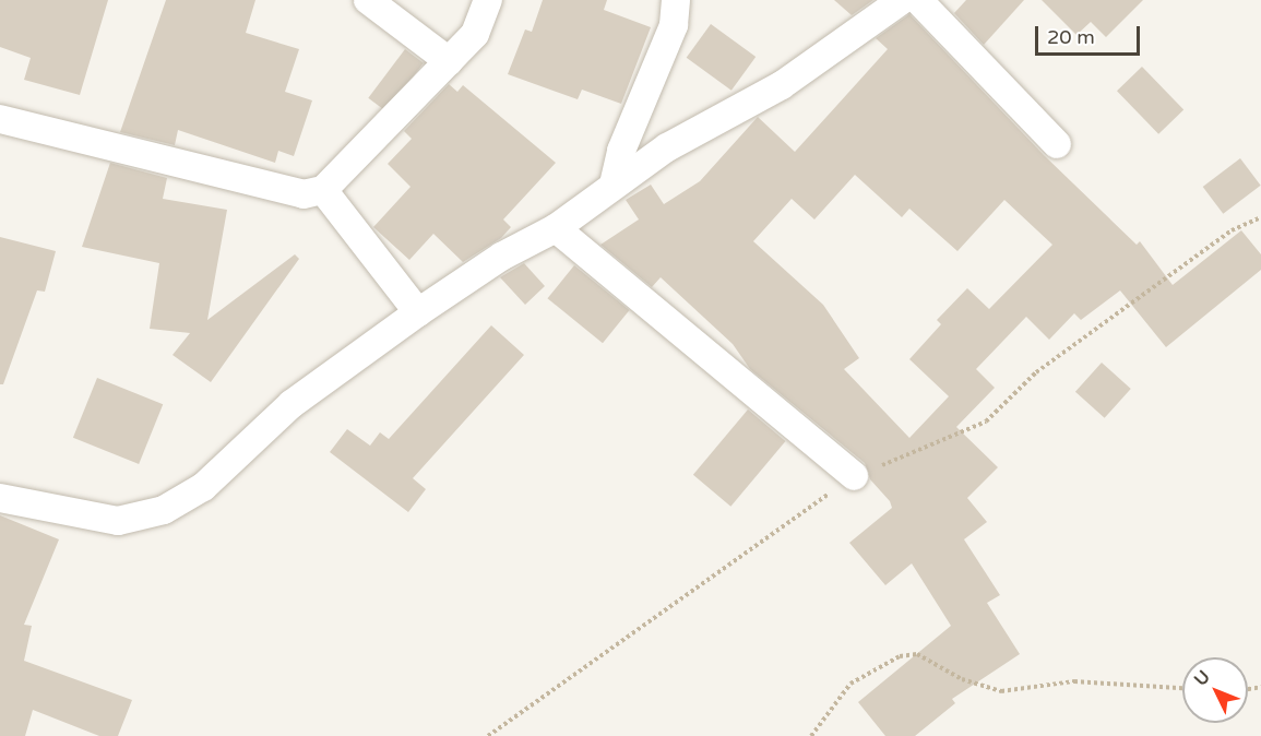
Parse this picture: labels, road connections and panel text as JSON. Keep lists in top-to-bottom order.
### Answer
{
  "scale_bar": "20 m",
  "north": "top left"
}
